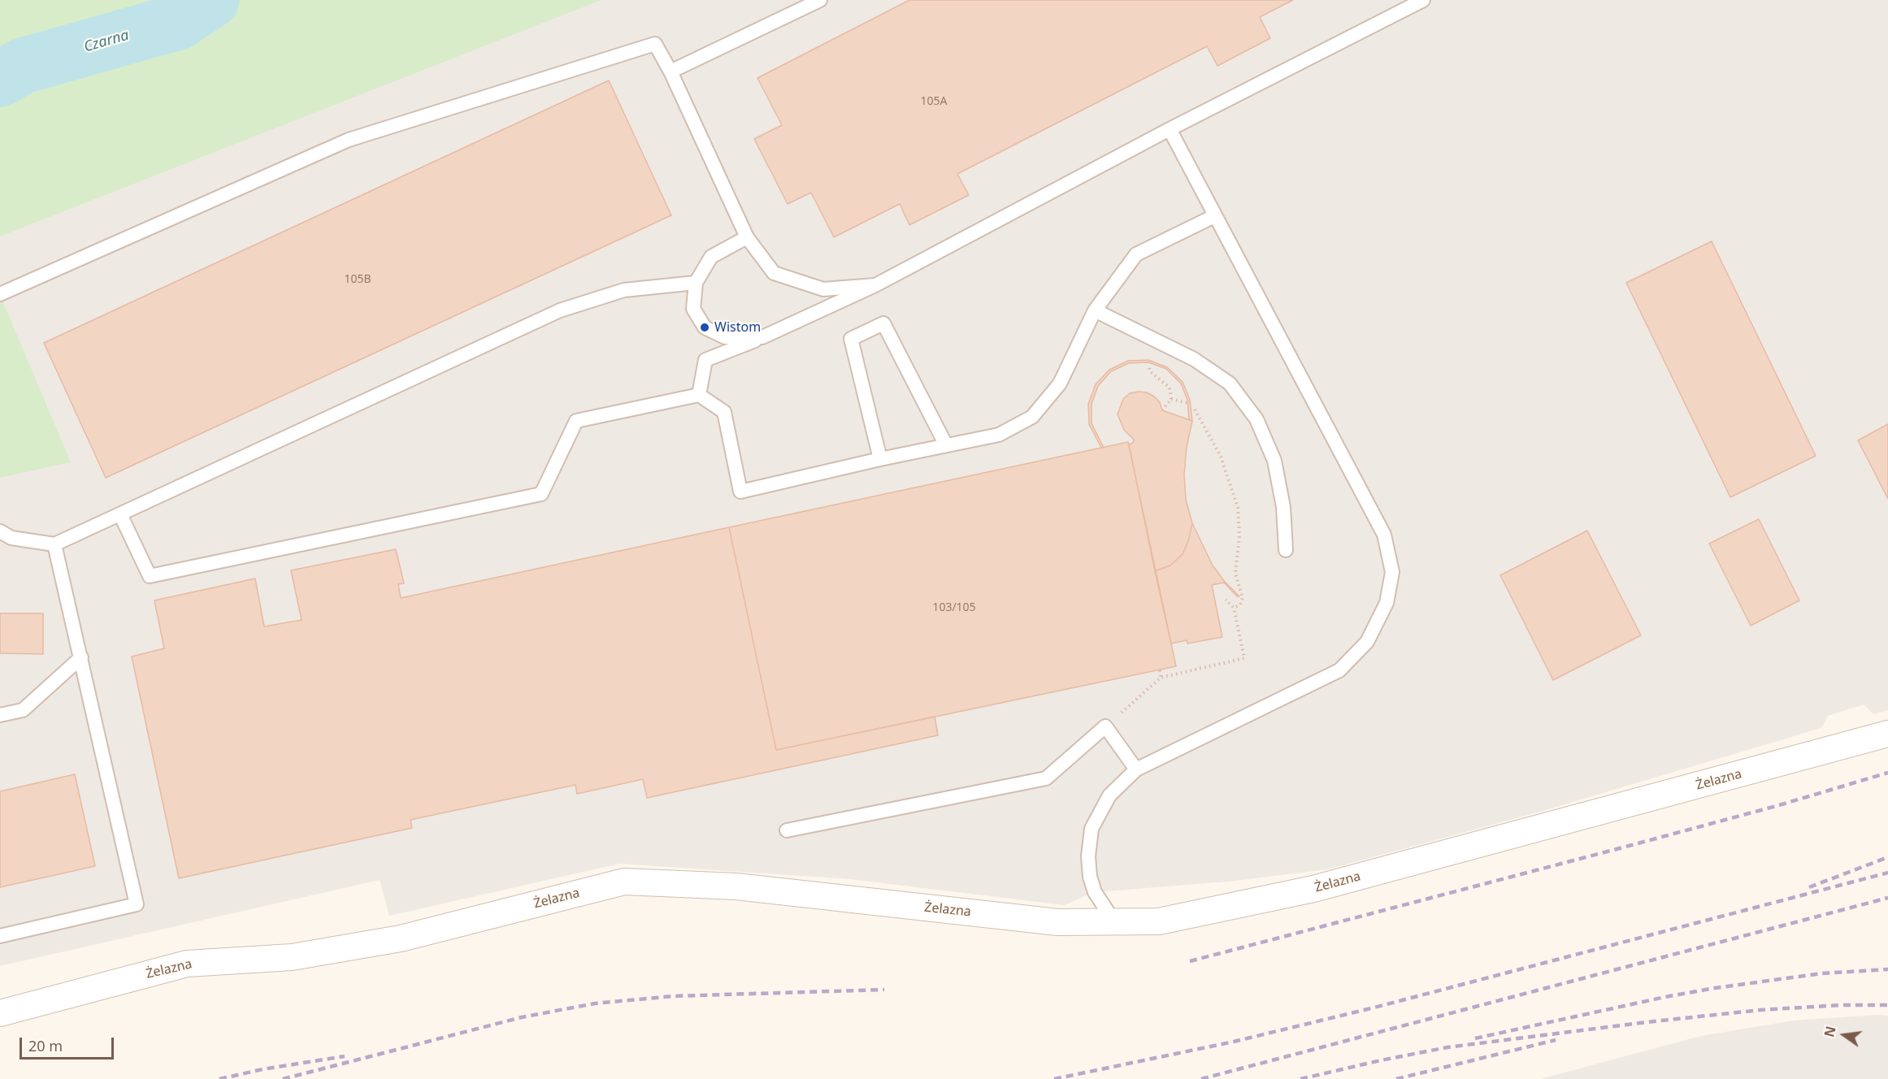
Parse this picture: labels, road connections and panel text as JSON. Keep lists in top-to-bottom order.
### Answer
{
  "streets": {
    "street": ["Żelazna"]
  },
  "water": ["Czarna"],
  "places": ["Wistom"],
  "house_numbers": ["105A", "105B", "103/105"],
  "scale_bar": "20 m",
  "north": "left"
}
